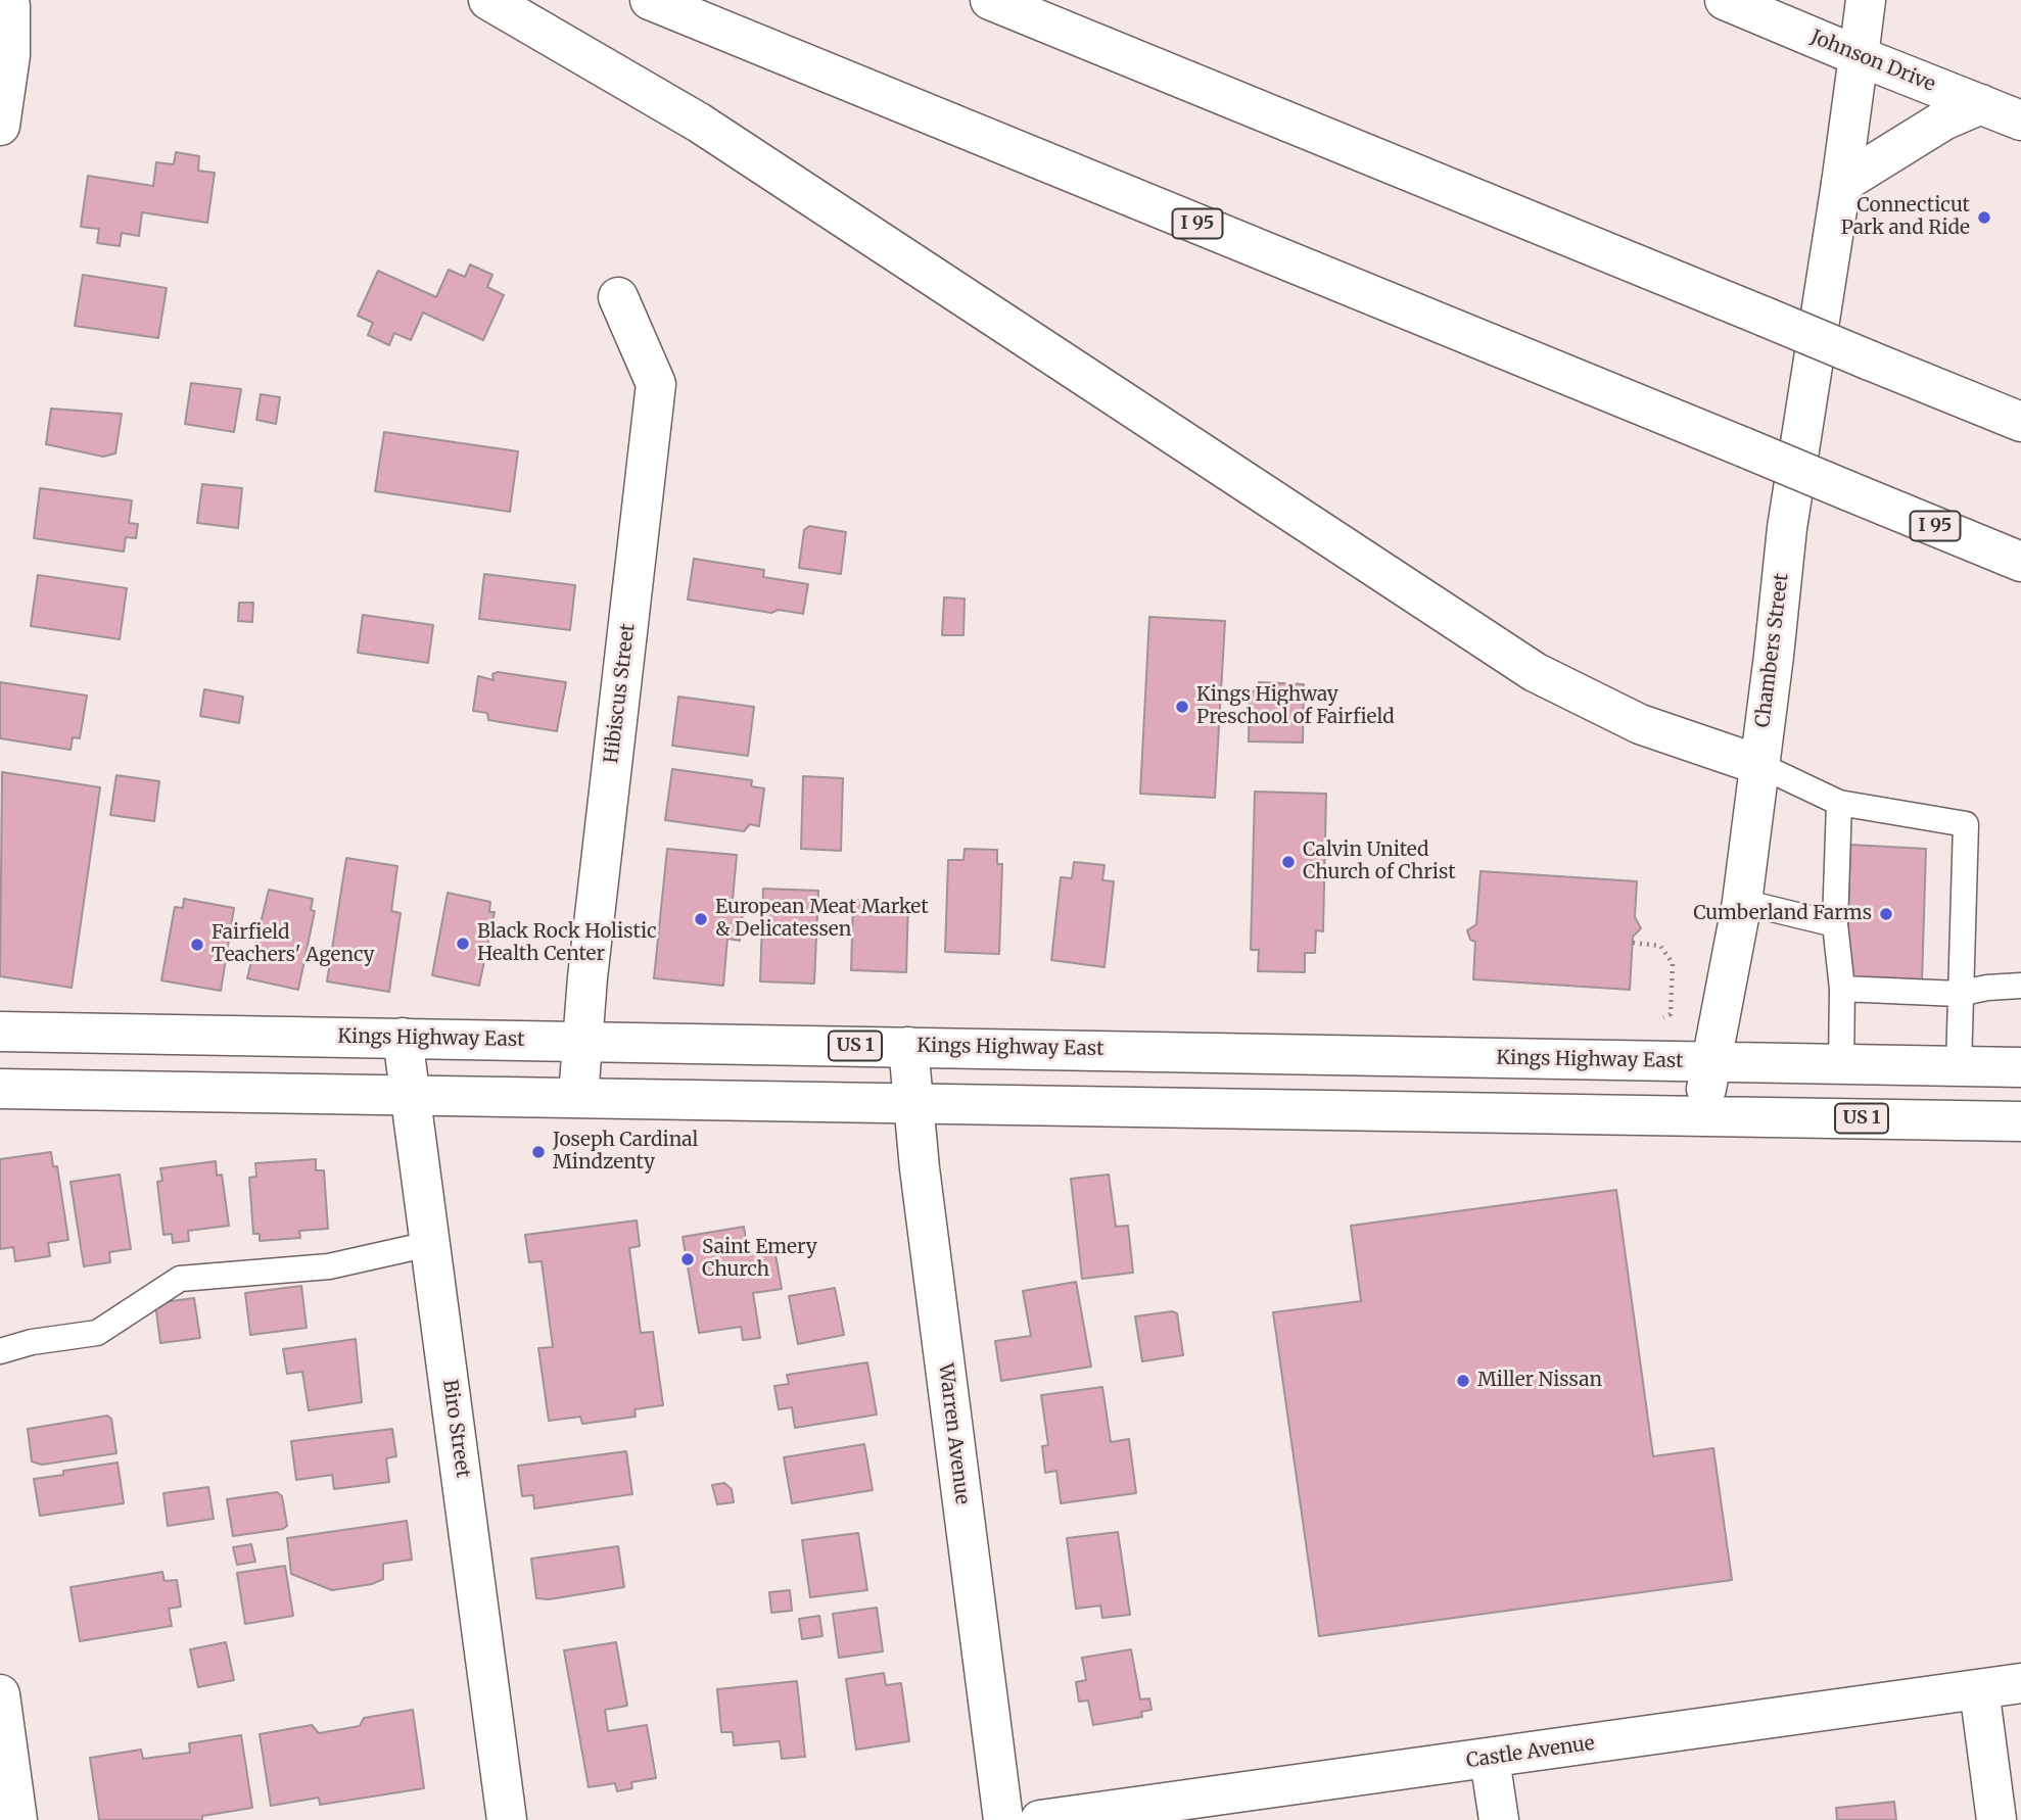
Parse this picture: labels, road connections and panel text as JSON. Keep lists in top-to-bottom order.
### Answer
{
  "streets": {
    "main road": [
      "Johnson Drive",
      "I 95",
      "Chambers Street",
      "Hibiscus Street",
      "Kings Highway East",
      "US 1",
      "Biro Street",
      "Warren Avenue",
      "Castle Avenue"
    ]
  },
  "crossings": [
    ["Johnson Drive", "Chambers Street"],
    ["Chambers Street", "Kings Highway East"],
    ["Chambers Street", "US 1"],
    ["Hibiscus Street", "Kings Highway East"],
    ["Hibiscus Street", "US 1"],
    ["Kings Highway East", "Biro Street"],
    ["Kings Highway East", "Warren Avenue"],
    ["US 1", "Biro Street"],
    ["US 1", "Warren Avenue"]
  ],
  "places": [
    "Connecticut Park and Ride",
    "Kings Highway Preschool of Fairfield",
    "Calvin United Church of Christ",
    "Cumberland Farms",
    "European Meat Market & Delicatessen",
    "Black Rock Holistic Health Center",
    "Fairfield Teachers' Agency",
    "Joseph Cardinal Mindzenty",
    "Saint Emery Church",
    "Miller Nissan"
  ]
}
